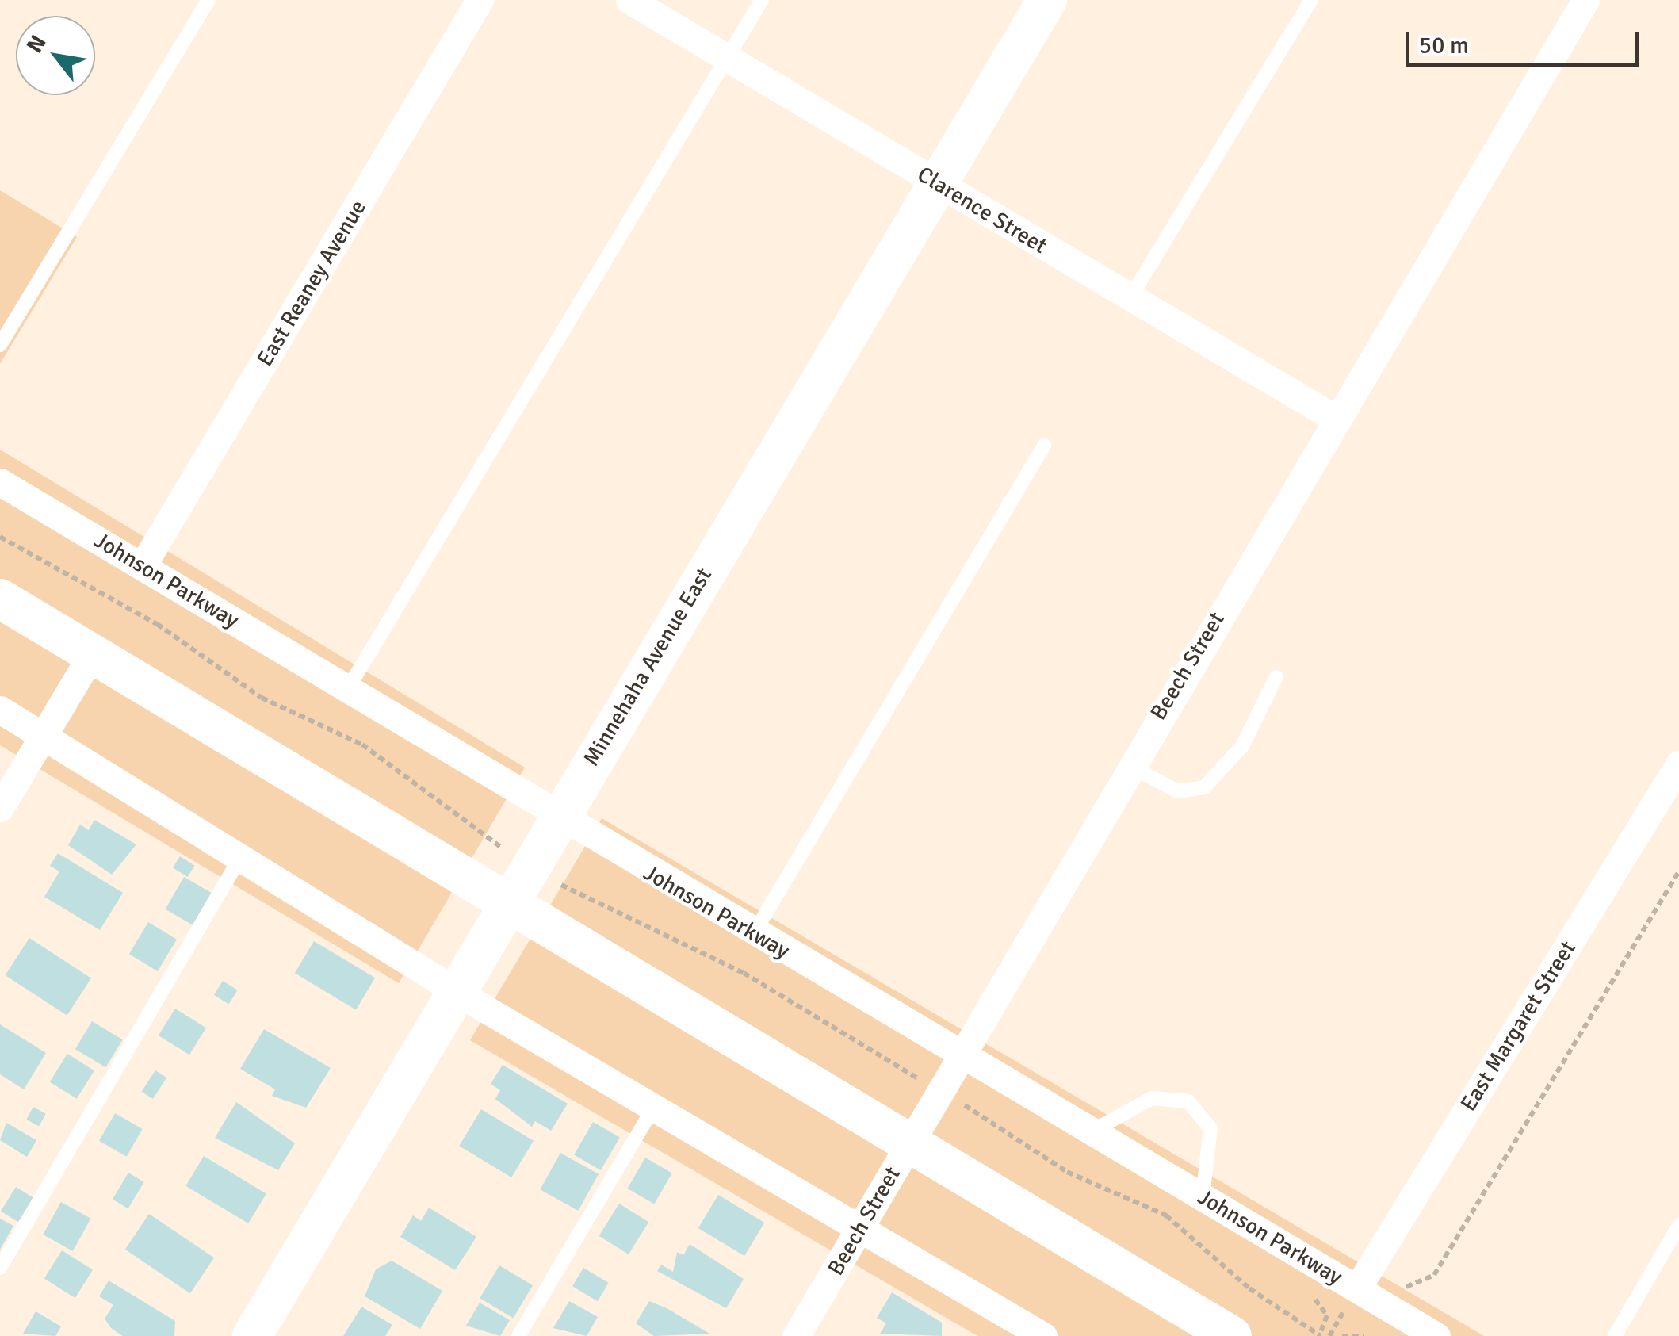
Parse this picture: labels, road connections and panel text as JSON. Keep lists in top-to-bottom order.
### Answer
{
  "streets": {
    "main road": ["Minnehaha Avenue East"],
    "street": [
      "Clarence Street",
      "East Reaney Avenue",
      "Johnson Parkway",
      "Beech Street",
      "East Margaret Street"
    ]
  },
  "crossings": [
    ["Clarence Street", "Beech Street"],
    ["Clarence Street", "Minnehaha Avenue East"],
    ["East Reaney Avenue", "Johnson Parkway"],
    ["Johnson Parkway", "Beech Street"],
    ["Johnson Parkway", "Minnehaha Avenue East"],
    ["Johnson Parkway", "East Margaret Street"]
  ],
  "scale_bar": "50 m",
  "north": "top left"
}
